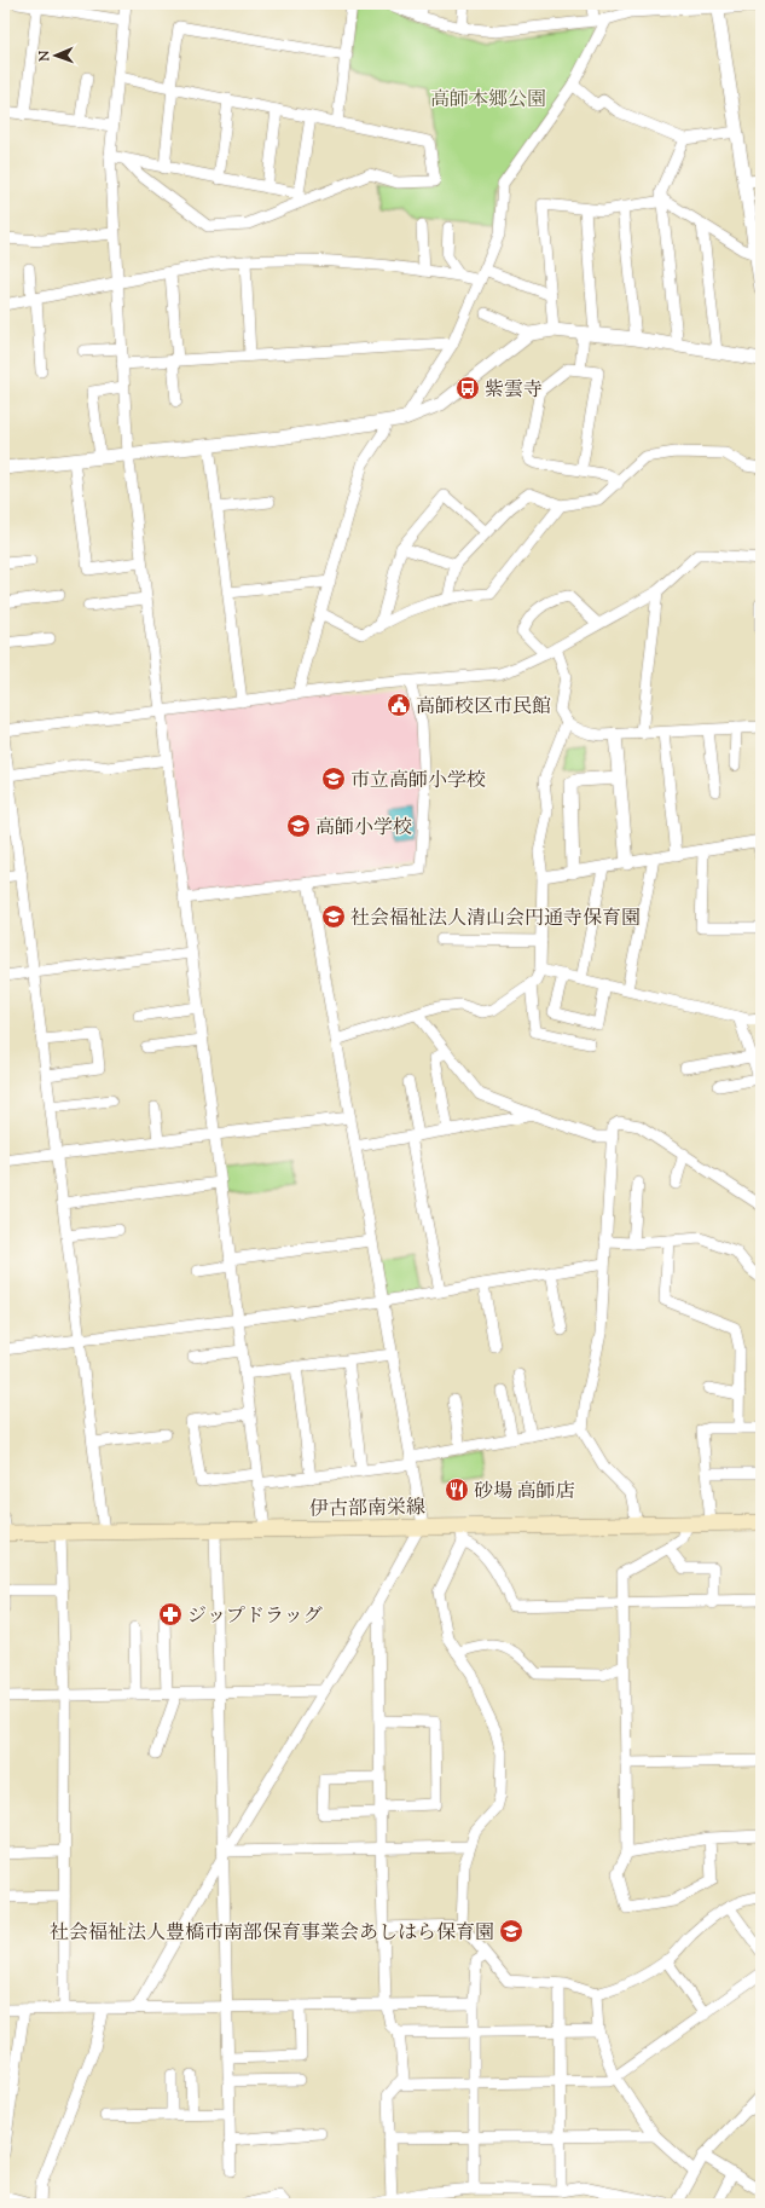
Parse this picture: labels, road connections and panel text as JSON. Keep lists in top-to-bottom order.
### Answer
{
  "streets": {
    "main road": ["伊古部南栄線"]
  },
  "parks": ["高師本郷公園"],
  "places": {
    "bus stop": ["紫雲寺"],
    "public building": ["高師校区市民館"],
    "school or university": [
      "市立高師小学校",
      "高師小学校",
      "社会福祉法人清山会円通寺保育園",
      "社会福祉法人豊橋市南部保育事業会あしはら保育園"
    ],
    "restaurant": ["砂場 高師店"],
    "pharmacy": ["ジップドラッグ"]
  },
  "north": "left"
}
